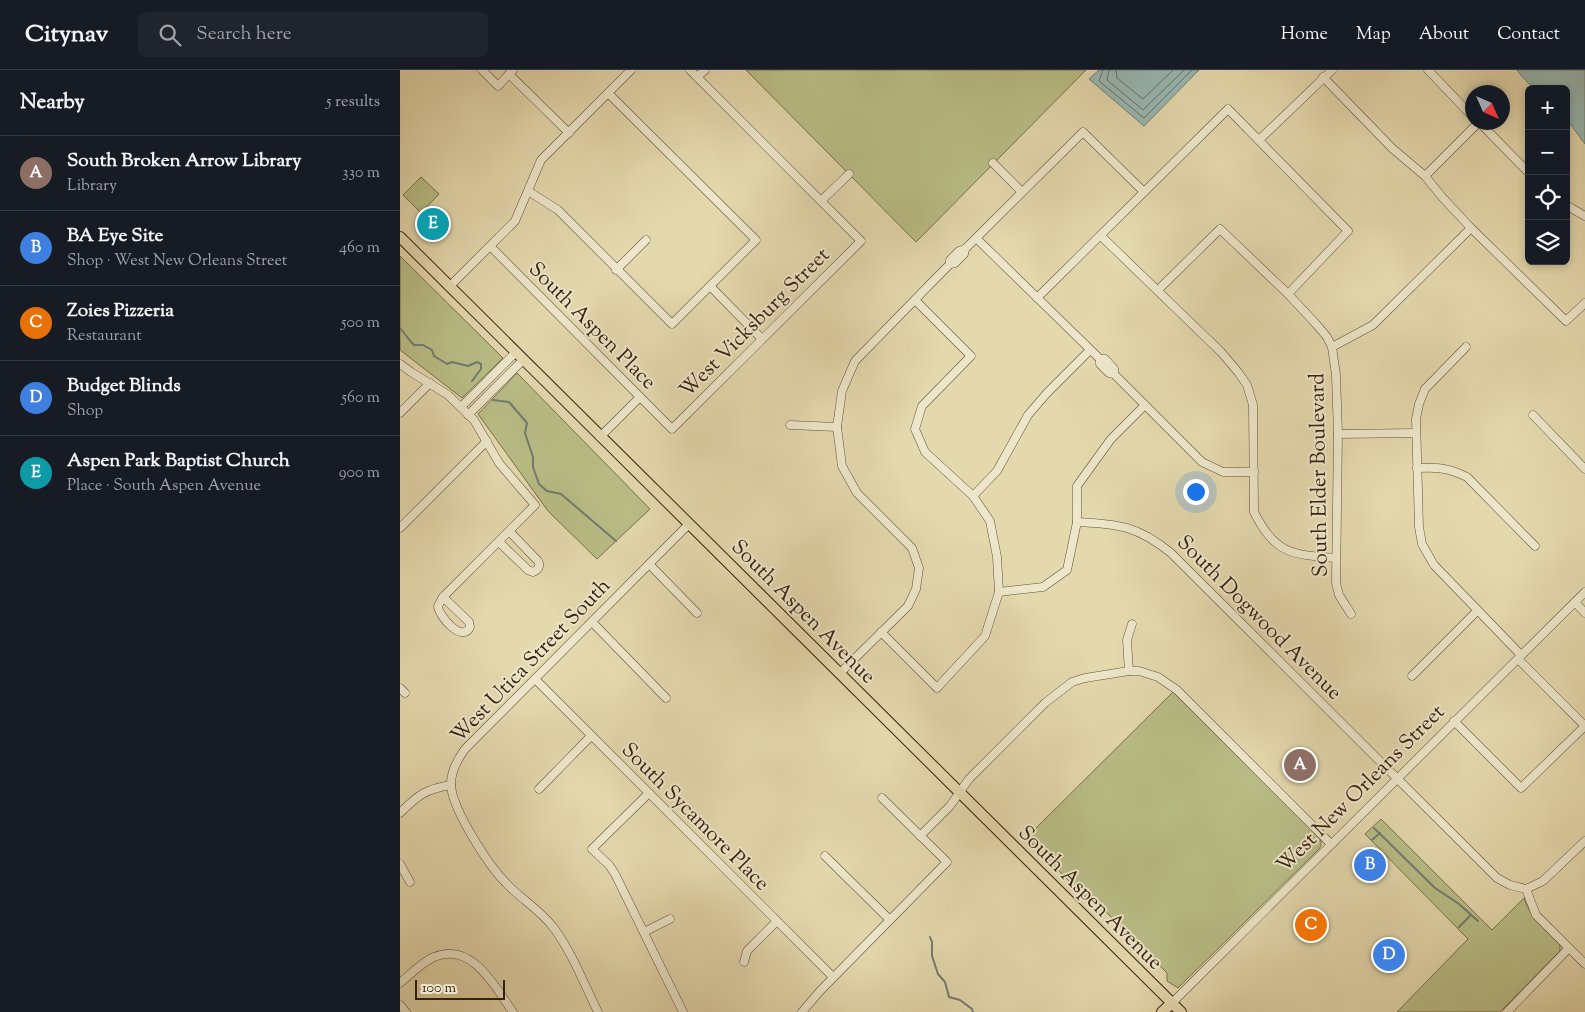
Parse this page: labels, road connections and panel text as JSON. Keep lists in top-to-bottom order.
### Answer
{
  "streets": {
    "main road": ["South Aspen Avenue", "West New Orleans Street"],
    "street": [
      "West Vicksburg Street",
      "South Aspen Place",
      "South Elder Boulevard",
      "South Dogwood Avenue",
      "West Utica Street South",
      "South Sycamore Place"
    ]
  },
  "crossings": [
    ["West Vicksburg Street", "South Aspen Place"],
    ["South Aspen Avenue", "West Utica Street South"],
    ["South Aspen Avenue", "West New Orleans Street"],
    ["South Dogwood Avenue", "West New Orleans Street"],
    ["West Utica Street South", "South Sycamore Place"]
  ],
  "scale_bar": "100 m",
  "north": "bottom right",
  "page": {
    "header": "Citynav",
    "search": "Search here",
    "nav": [
      "Home",
      "Map",
      "About",
      "Contact"
    ],
    "heading": ["Nearby", "5 results"],
    "map_buttons": ["+", "−"],
    "list": [
      {
        "mark": "A",
        "name": "South Broken Arrow Library",
        "note": "Library",
        "value": "330 m"
      },
      {
        "mark": "B",
        "name": "BA Eye Site",
        "note": "Shop · West New Orleans Street",
        "value": "460 m"
      },
      {
        "mark": "C",
        "name": "Zoies Pizzeria",
        "note": "Restaurant",
        "value": "500 m"
      },
      {
        "mark": "D",
        "name": "Budget Blinds",
        "note": "Shop",
        "value": "560 m"
      },
      {
        "mark": "E",
        "name": "Aspen Park Baptist Church",
        "note": "Place · South Aspen Avenue",
        "value": "900 m"
      }
    ],
    "pins": [
      "E",
      "A",
      "B",
      "C",
      "D"
    ],
    "scale": "100 m"
  }
}
